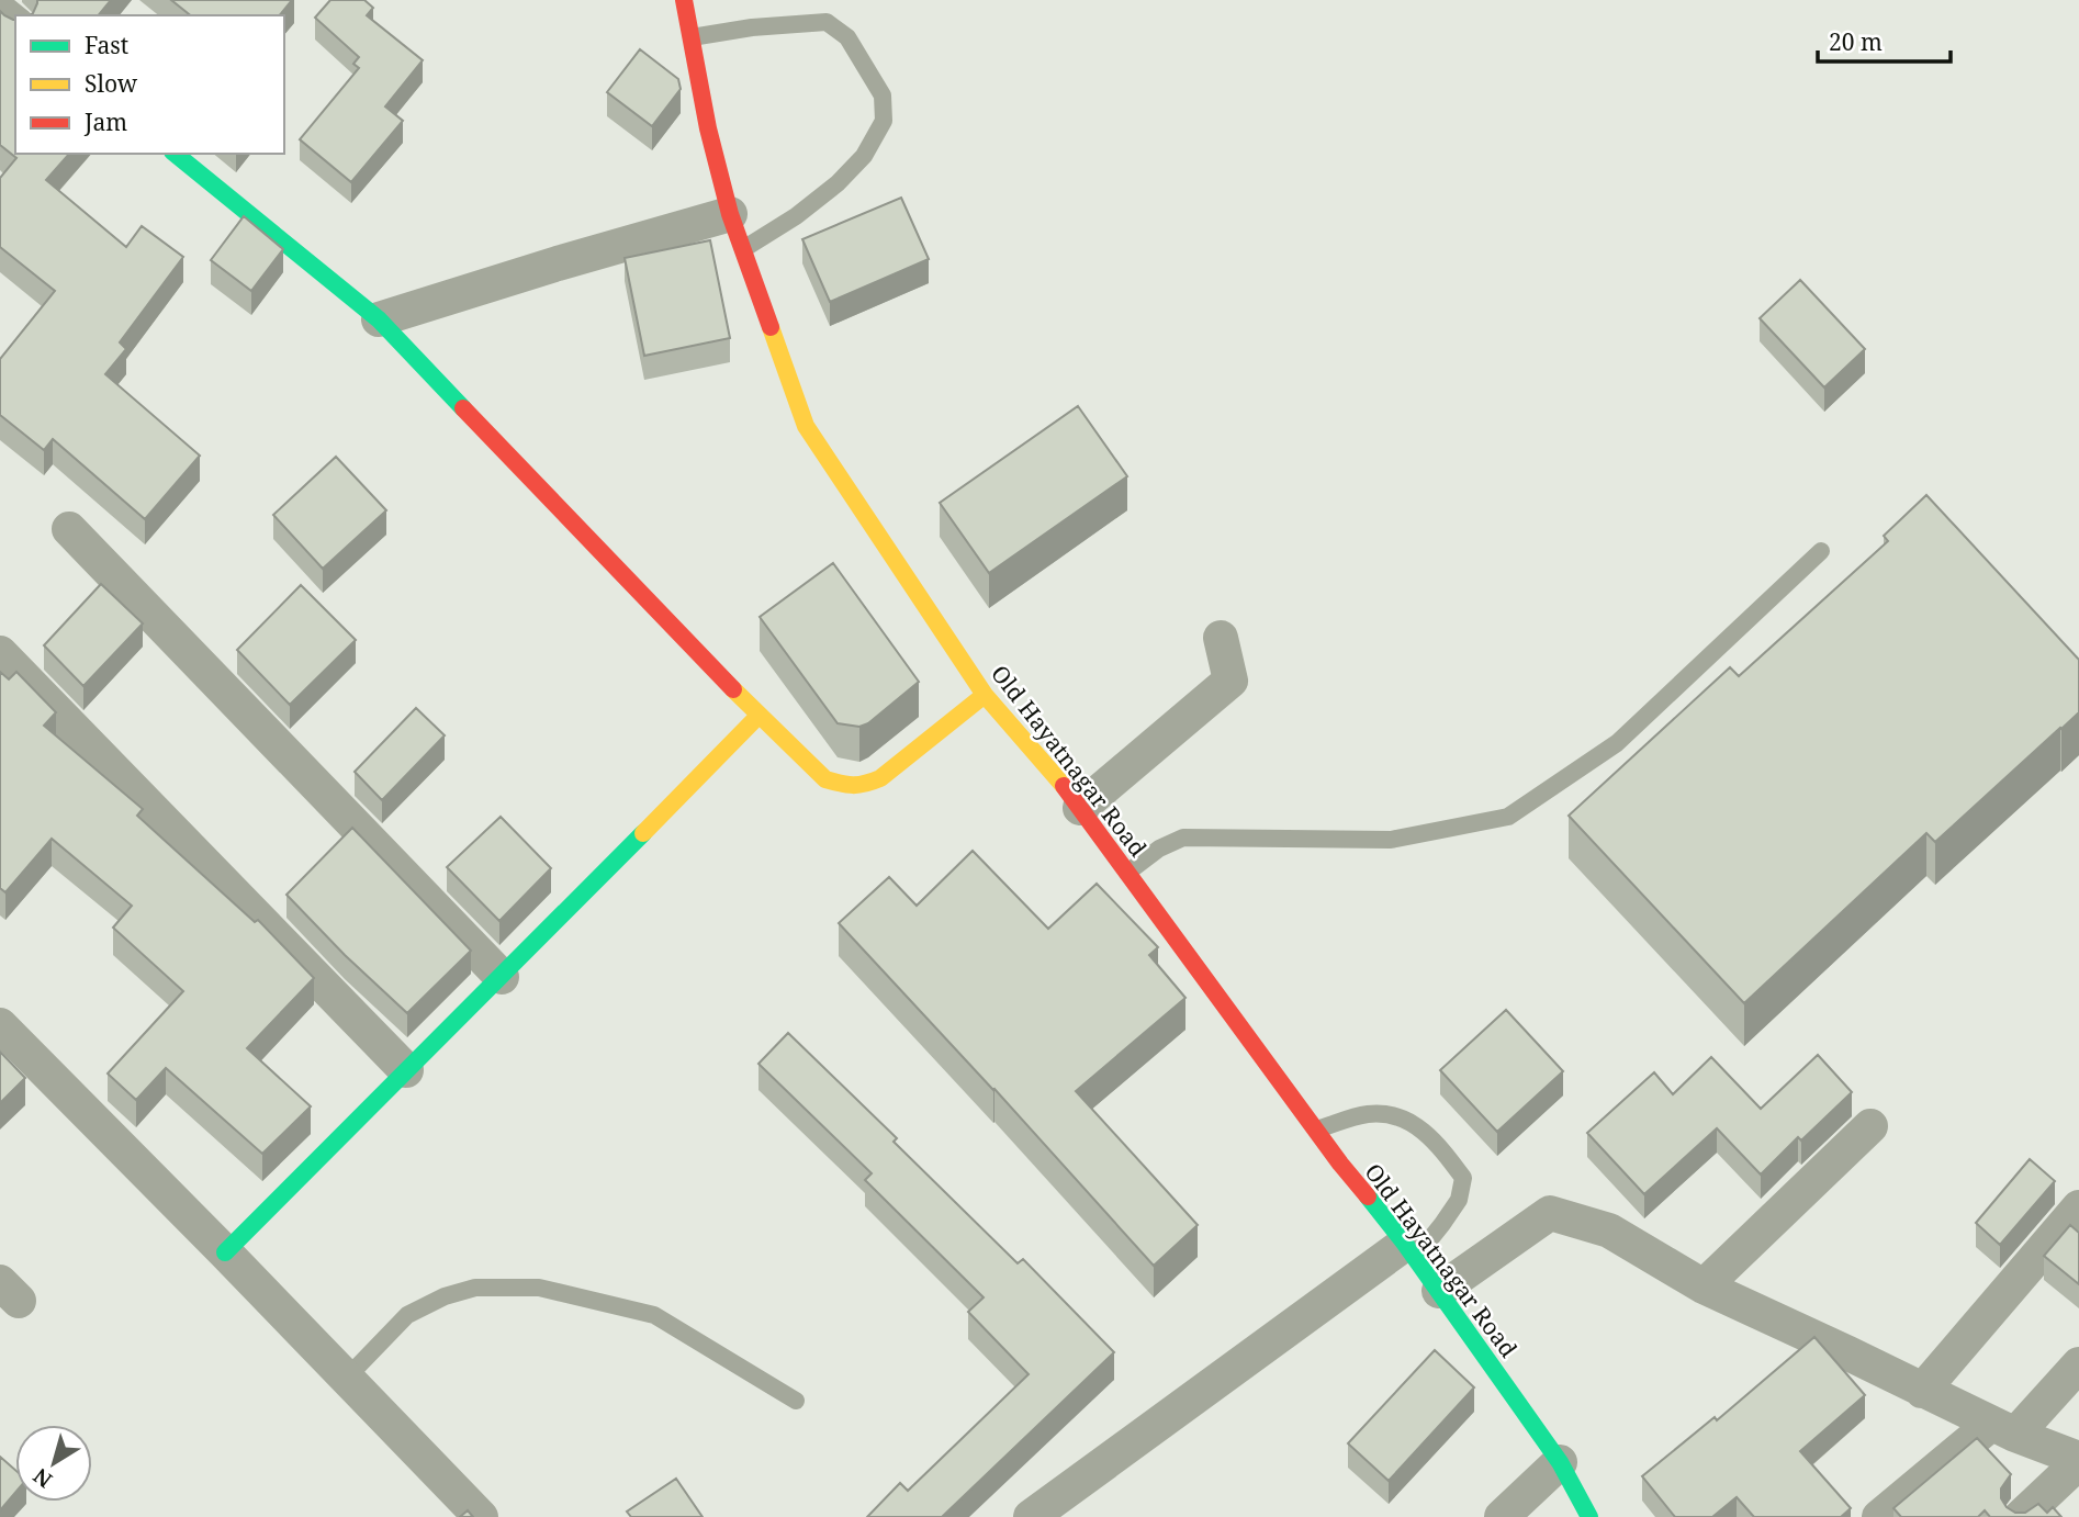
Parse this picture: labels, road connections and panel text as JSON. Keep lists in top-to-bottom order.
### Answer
{
  "streets": {
    "street": ["Old Hayatnagar Road"]
  },
  "legend": ["Fast", "Slow", "Jam"],
  "scale_bar": "20 m",
  "north": "bottom left"
}
